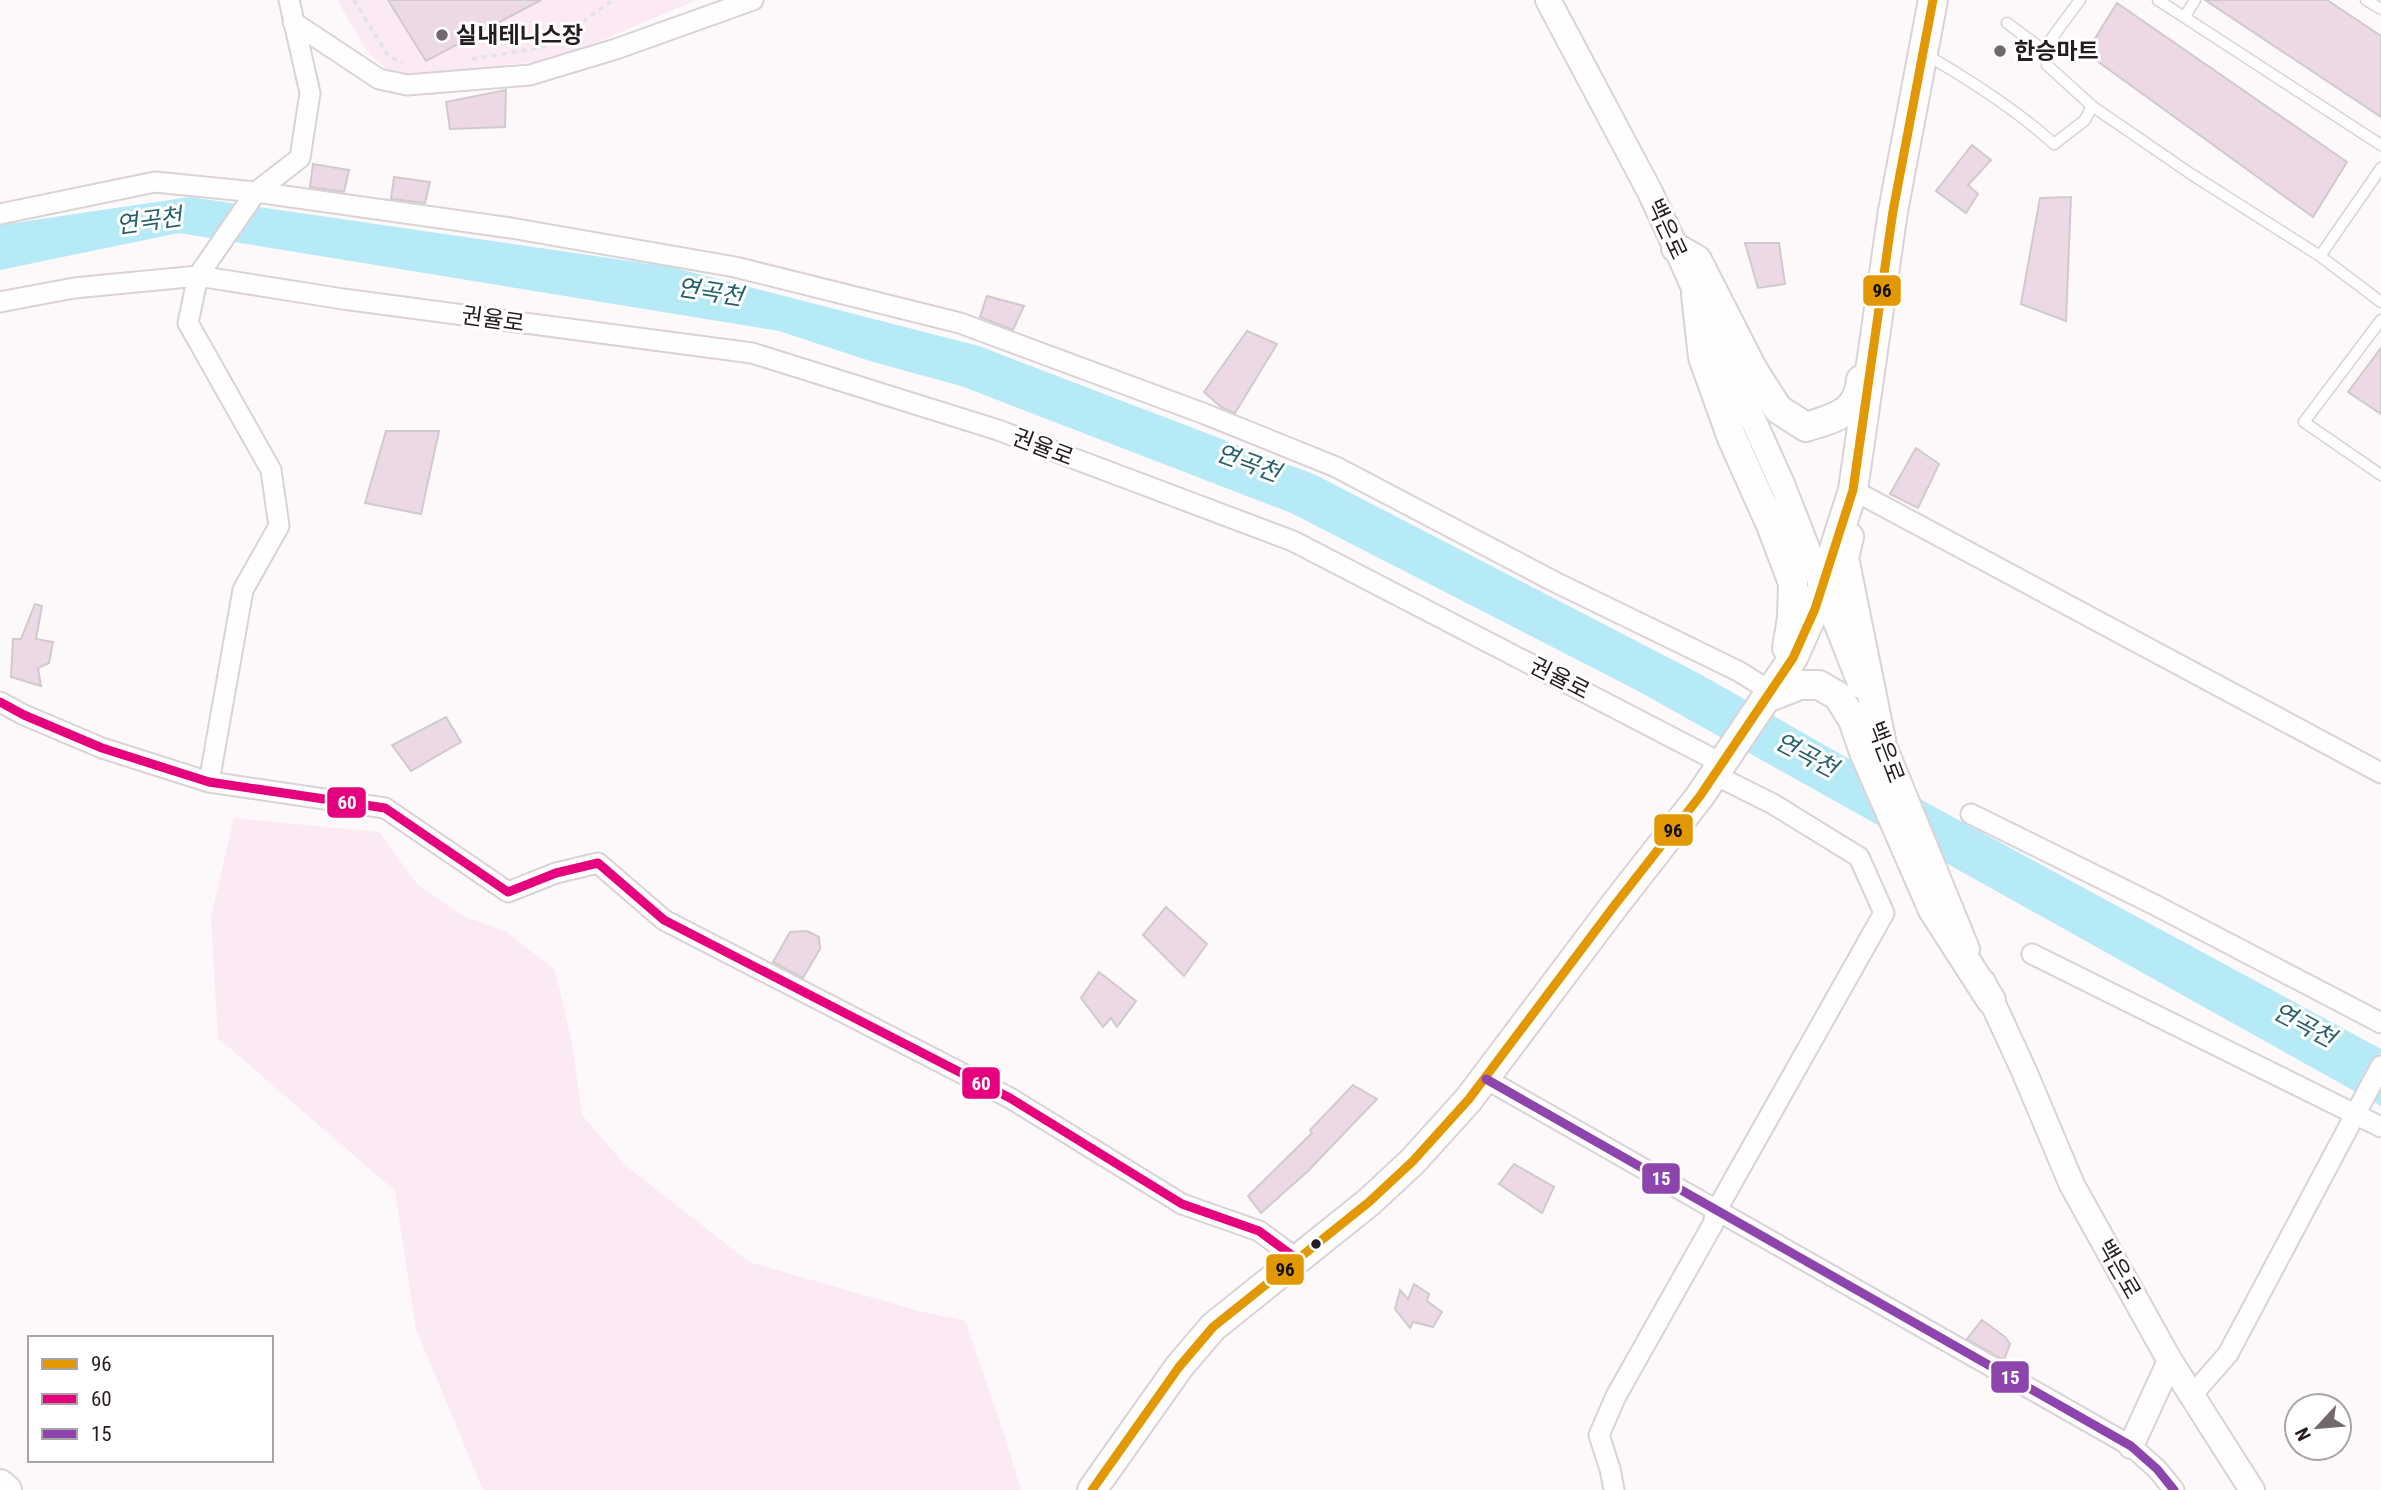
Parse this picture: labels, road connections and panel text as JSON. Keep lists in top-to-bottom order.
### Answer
{
  "streets": {
    "street": ["백은로", "권율로"]
  },
  "water": ["연곡천"],
  "places": ["실내테니스장", "한승마트"],
  "lines": ["transit line 96", "transit line 60", "transit line 15"],
  "legend": ["96", "60", "15"],
  "north": "bottom left"
}
